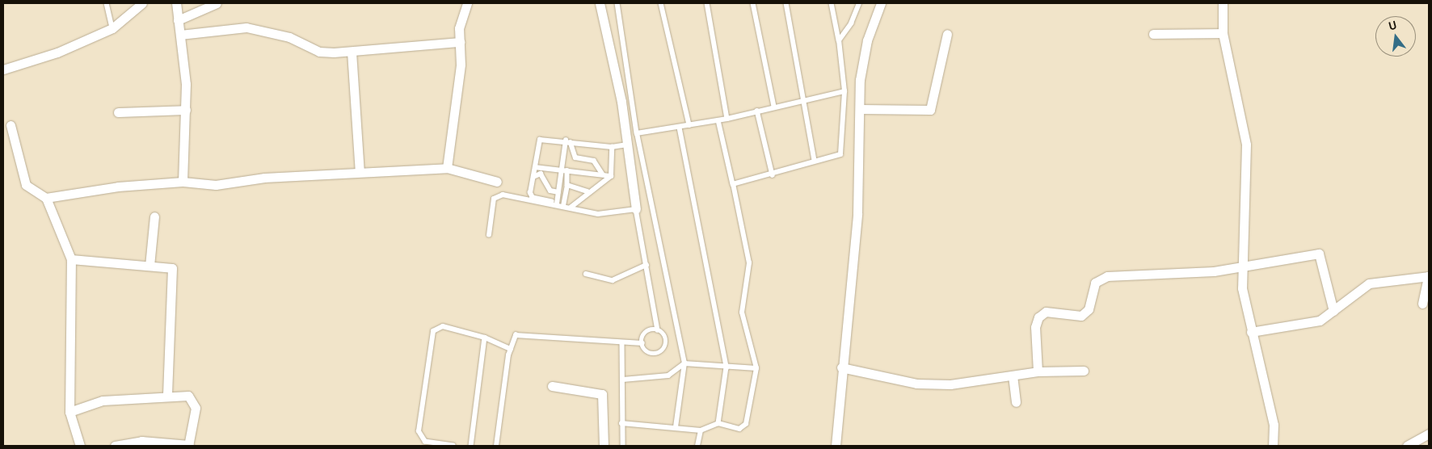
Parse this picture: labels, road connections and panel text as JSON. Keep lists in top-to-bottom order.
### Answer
{
  "north": "top"
}
